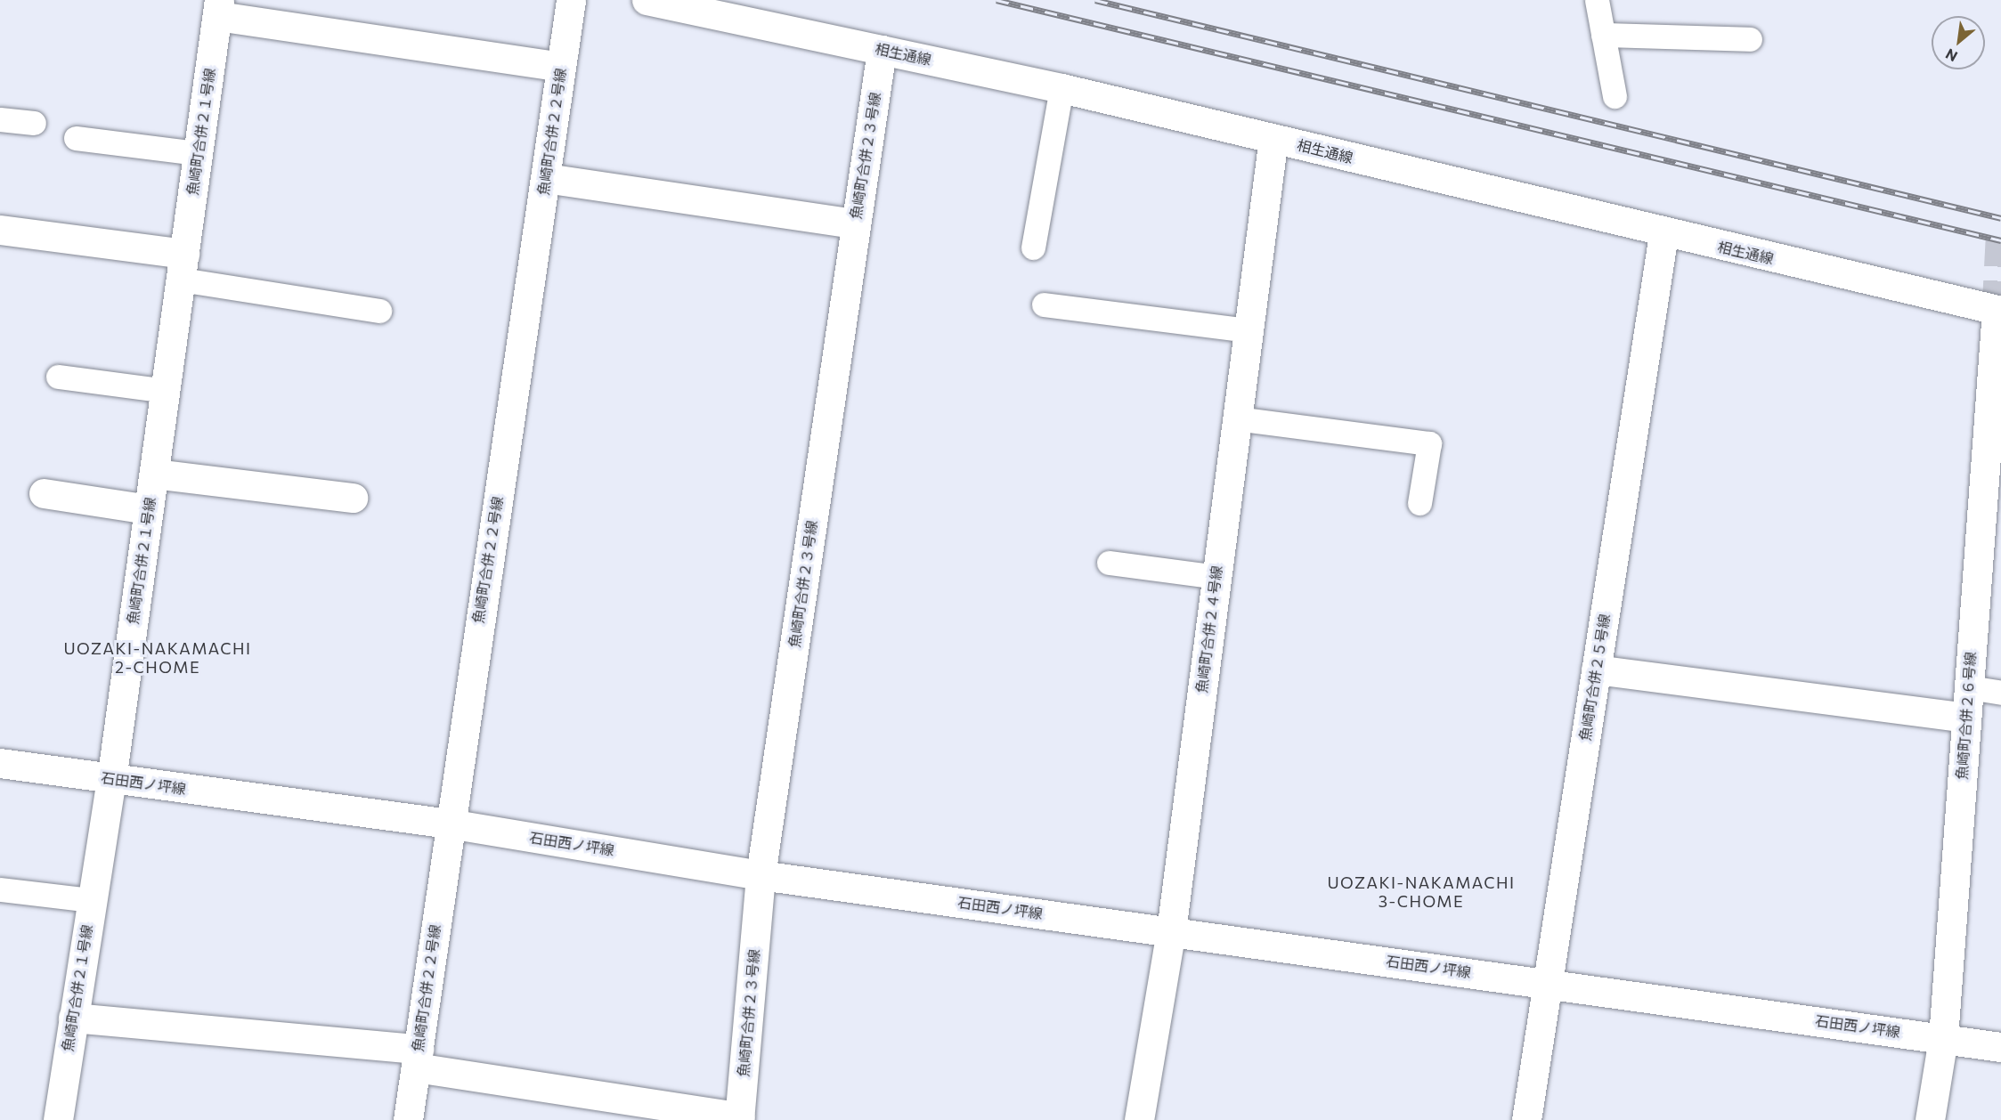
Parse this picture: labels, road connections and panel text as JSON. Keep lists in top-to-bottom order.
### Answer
{
  "streets": {
    "street": [
      "相生通線",
      "魚崎町合併２１号線",
      "魚崎町合併２２号線",
      "魚崎町合併２３号線",
      "魚崎町合併２４号線",
      "魚崎町合併２５号線",
      "魚崎町合併２６号線",
      "石田西ノ坪線"
    ]
  },
  "crossings": [
    ["相生通線", "魚崎町合併２３号線"],
    ["相生通線", "魚崎町合併２４号線"],
    ["相生通線", "魚崎町合併２５号線"],
    ["相生通線", "魚崎町合併２６号線"],
    ["魚崎町合併２１号線", "石田西ノ坪線"],
    ["魚崎町合併２２号線", "石田西ノ坪線"],
    ["魚崎町合併２３号線", "石田西ノ坪線"],
    ["魚崎町合併２４号線", "石田西ノ坪線"],
    ["魚崎町合併２５号線", "石田西ノ坪線"],
    ["魚崎町合併２６号線", "石田西ノ坪線"]
  ],
  "districts": ["UOZAKI-NAKAMACHI 2-CHOME", "UOZAKI-NAKAMACHI 3-CHOME"],
  "north": "bottom left"
}
